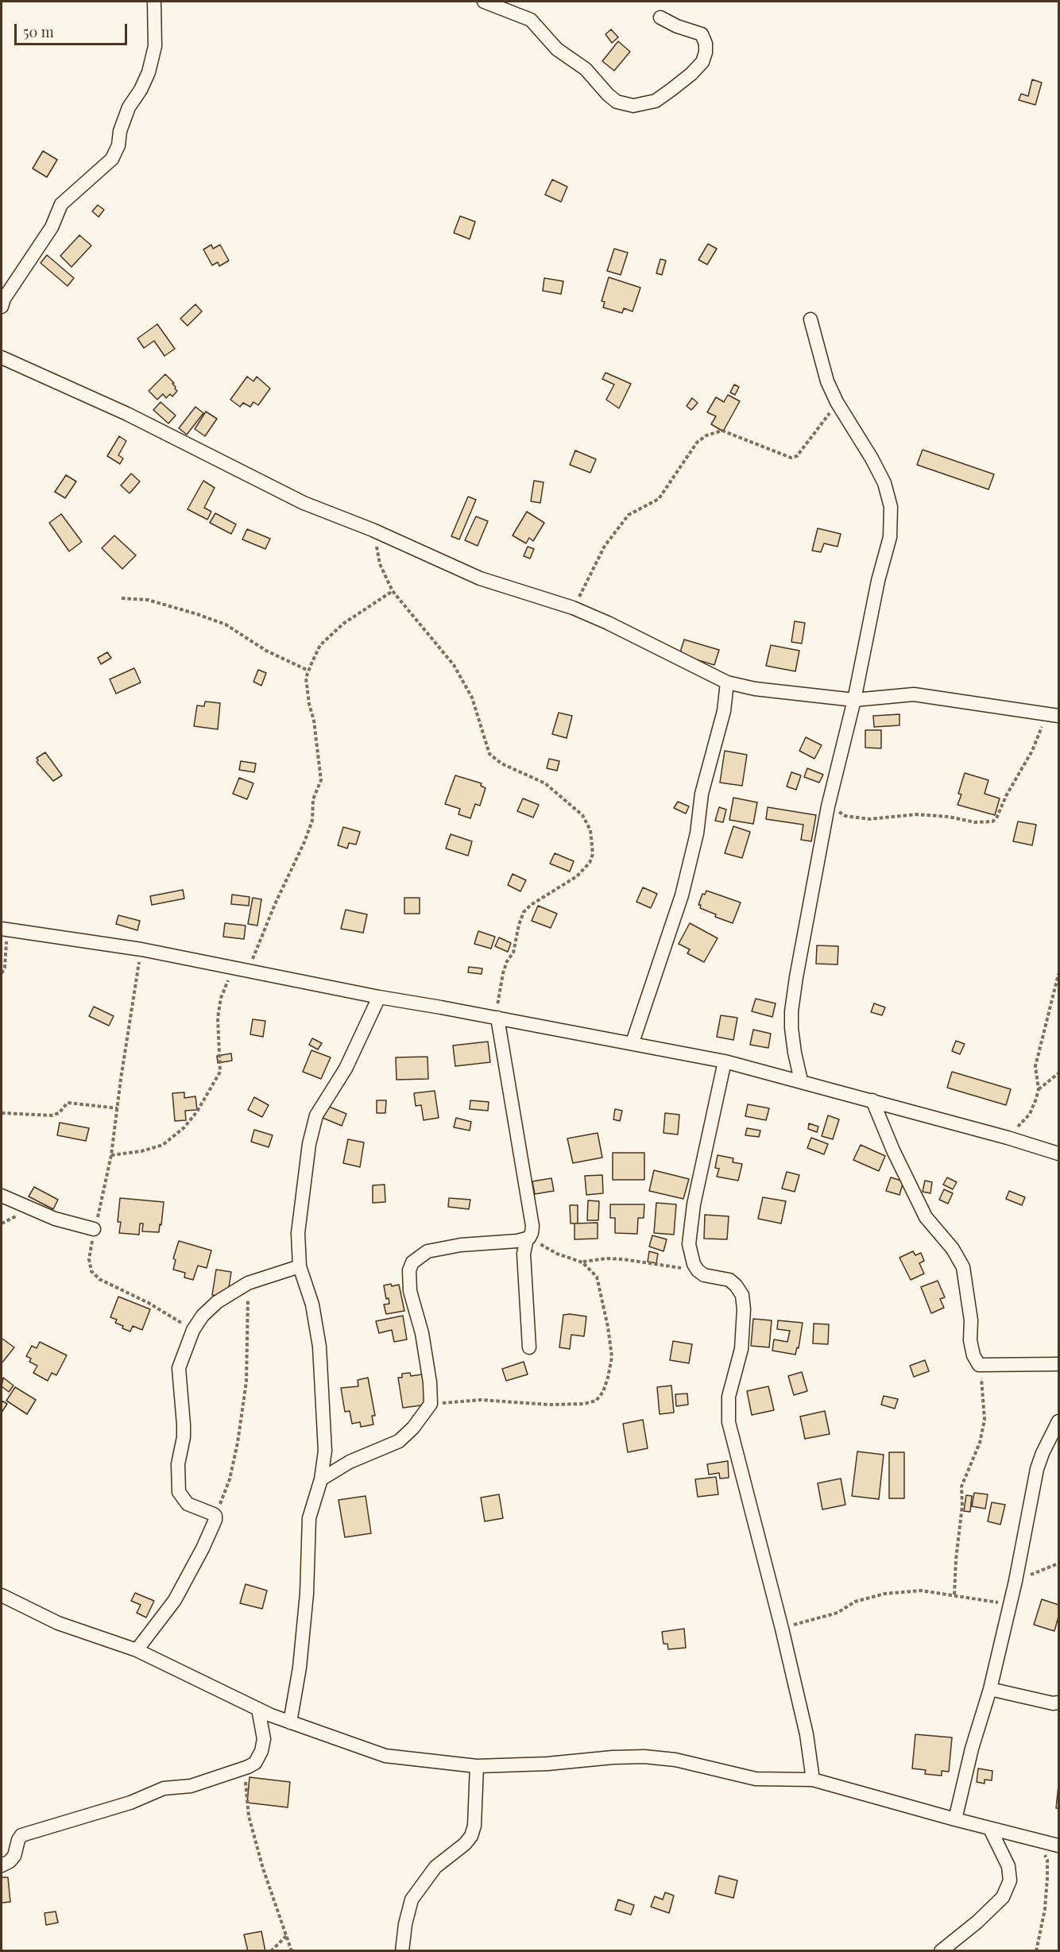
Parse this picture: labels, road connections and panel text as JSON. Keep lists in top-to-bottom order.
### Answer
{
  "scale_bar": "50 m"
}
